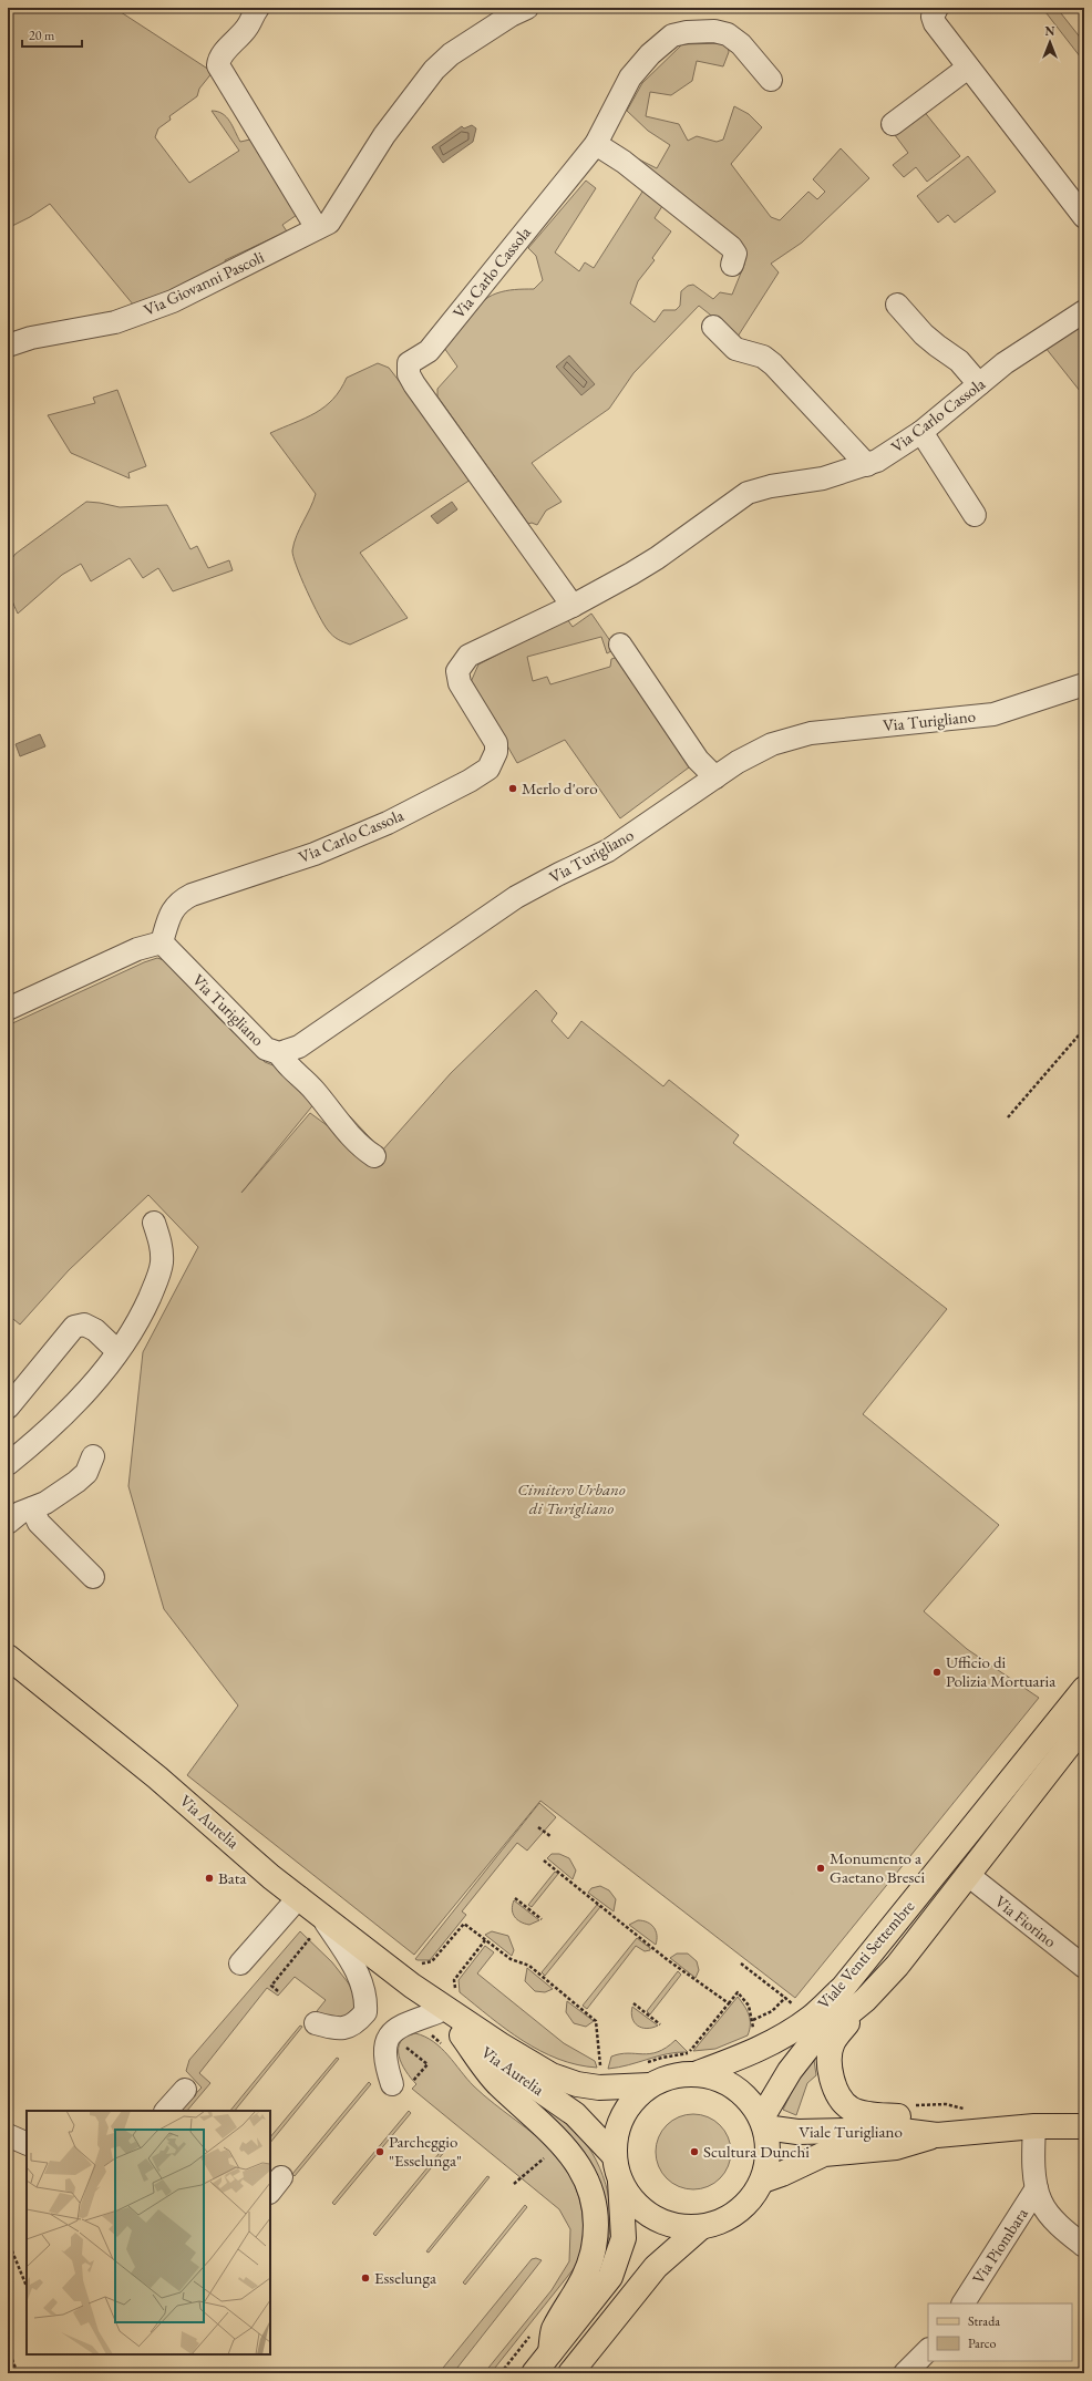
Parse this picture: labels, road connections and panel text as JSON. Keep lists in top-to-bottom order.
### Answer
{
  "streets": {
    "main road": ["Via Aurelia", "Viale Venti Settembre", "Viale Turigliano"],
    "street": [
      "Via Carlo Cassola",
      "Via Giovanni Pascoli",
      "Via Turigliano",
      "Via Fiorino",
      "Via Piombara"
    ]
  },
  "crossings": [
    ["Via Carlo Cassola", "Via Turigliano"],
    ["Via Fiorino", "Viale Venti Settembre"],
    ["Viale Venti Settembre", "Viale Turigliano"],
    ["Viale Turigliano", "Via Piombara"]
  ],
  "parks": ["Cimitero Urbano di Turigliano"],
  "places": [
    "Merlo d'oro",
    "Ufficio di Polizia Mortuaria",
    "Monumento a Gaetano Bresci",
    "Bata",
    "Parcheggio \"Esselunga\"",
    "Scultura Dunchi",
    "Esselunga"
  ],
  "legend": ["Strada", "Parco"],
  "scale_bar": "20 m",
  "north": "top"
}
